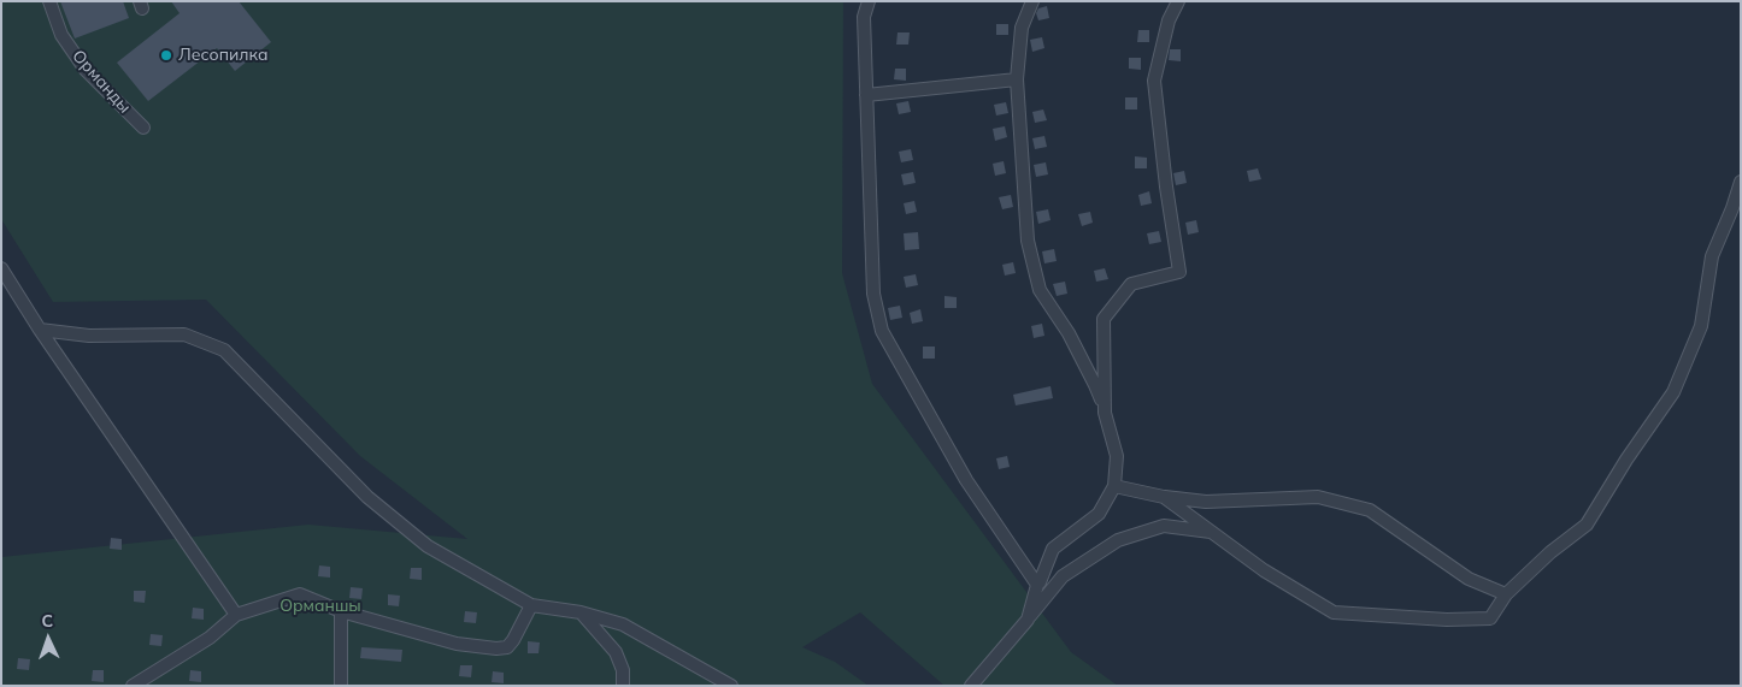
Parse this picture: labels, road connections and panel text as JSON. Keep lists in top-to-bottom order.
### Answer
{
  "streets": {
    "street": ["Орманды"]
  },
  "parks": ["Орманшы"],
  "places": ["Лесопилка"],
  "north": "top"
}
